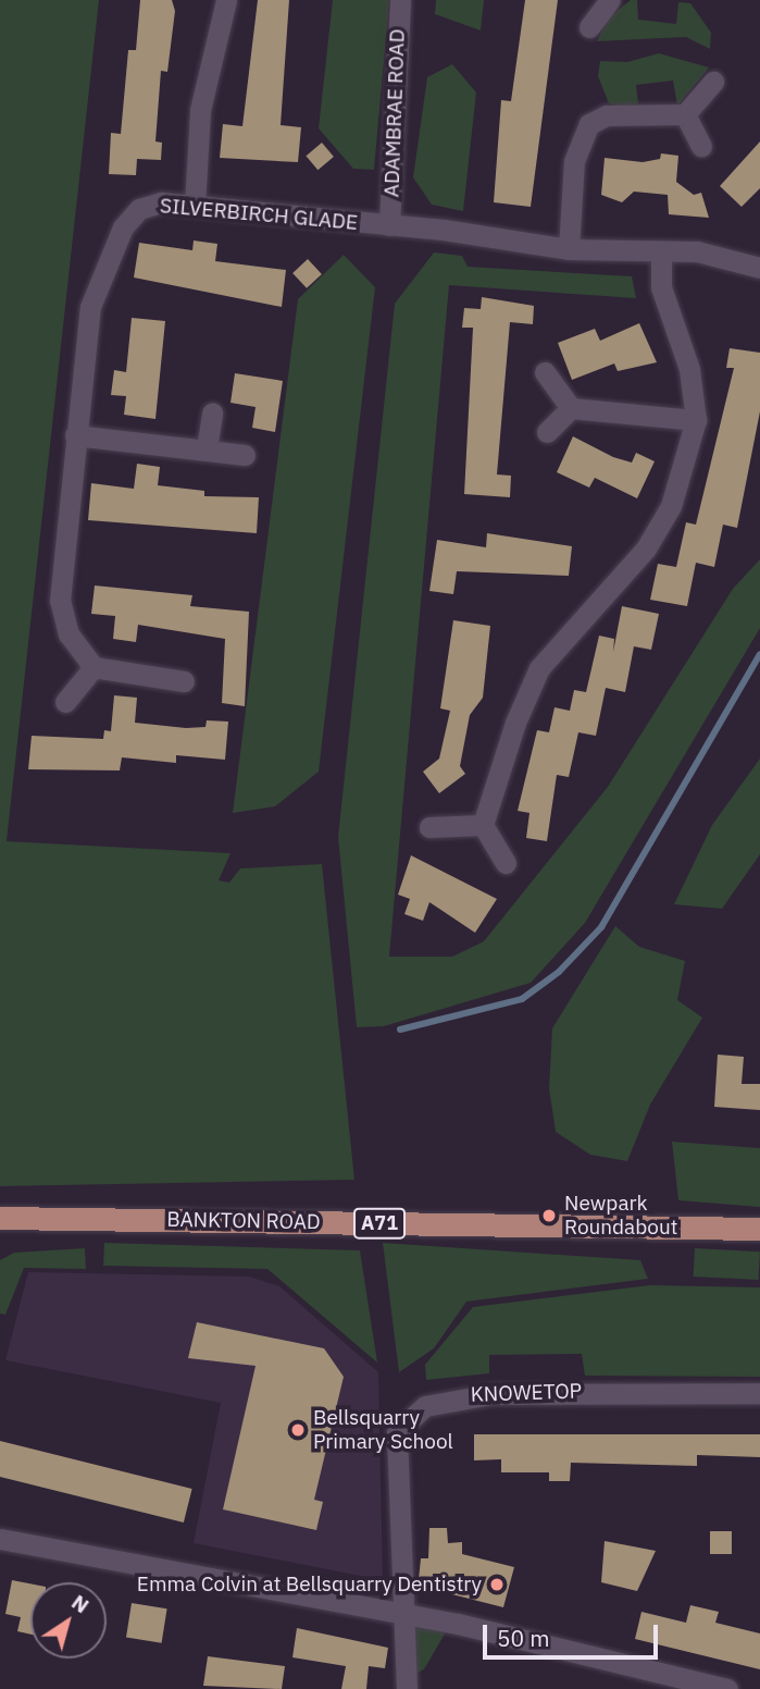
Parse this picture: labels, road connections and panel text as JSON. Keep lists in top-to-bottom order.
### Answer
{
  "streets": {
    "main road": ["BANKTON ROAD", "A71"],
    "street": ["ADAMBRAE ROAD", "SILVERBIRCH GLADE", "KNOWETOP"]
  },
  "crossings": [
    ["ADAMBRAE ROAD", "SILVERBIRCH GLADE"]
  ],
  "places": ["Newpark Roundabout", "Bellsquarry Primary School", "Emma Colvin at Bellsquarry Dentistry"],
  "scale_bar": "50 m",
  "north": "top right"
}
